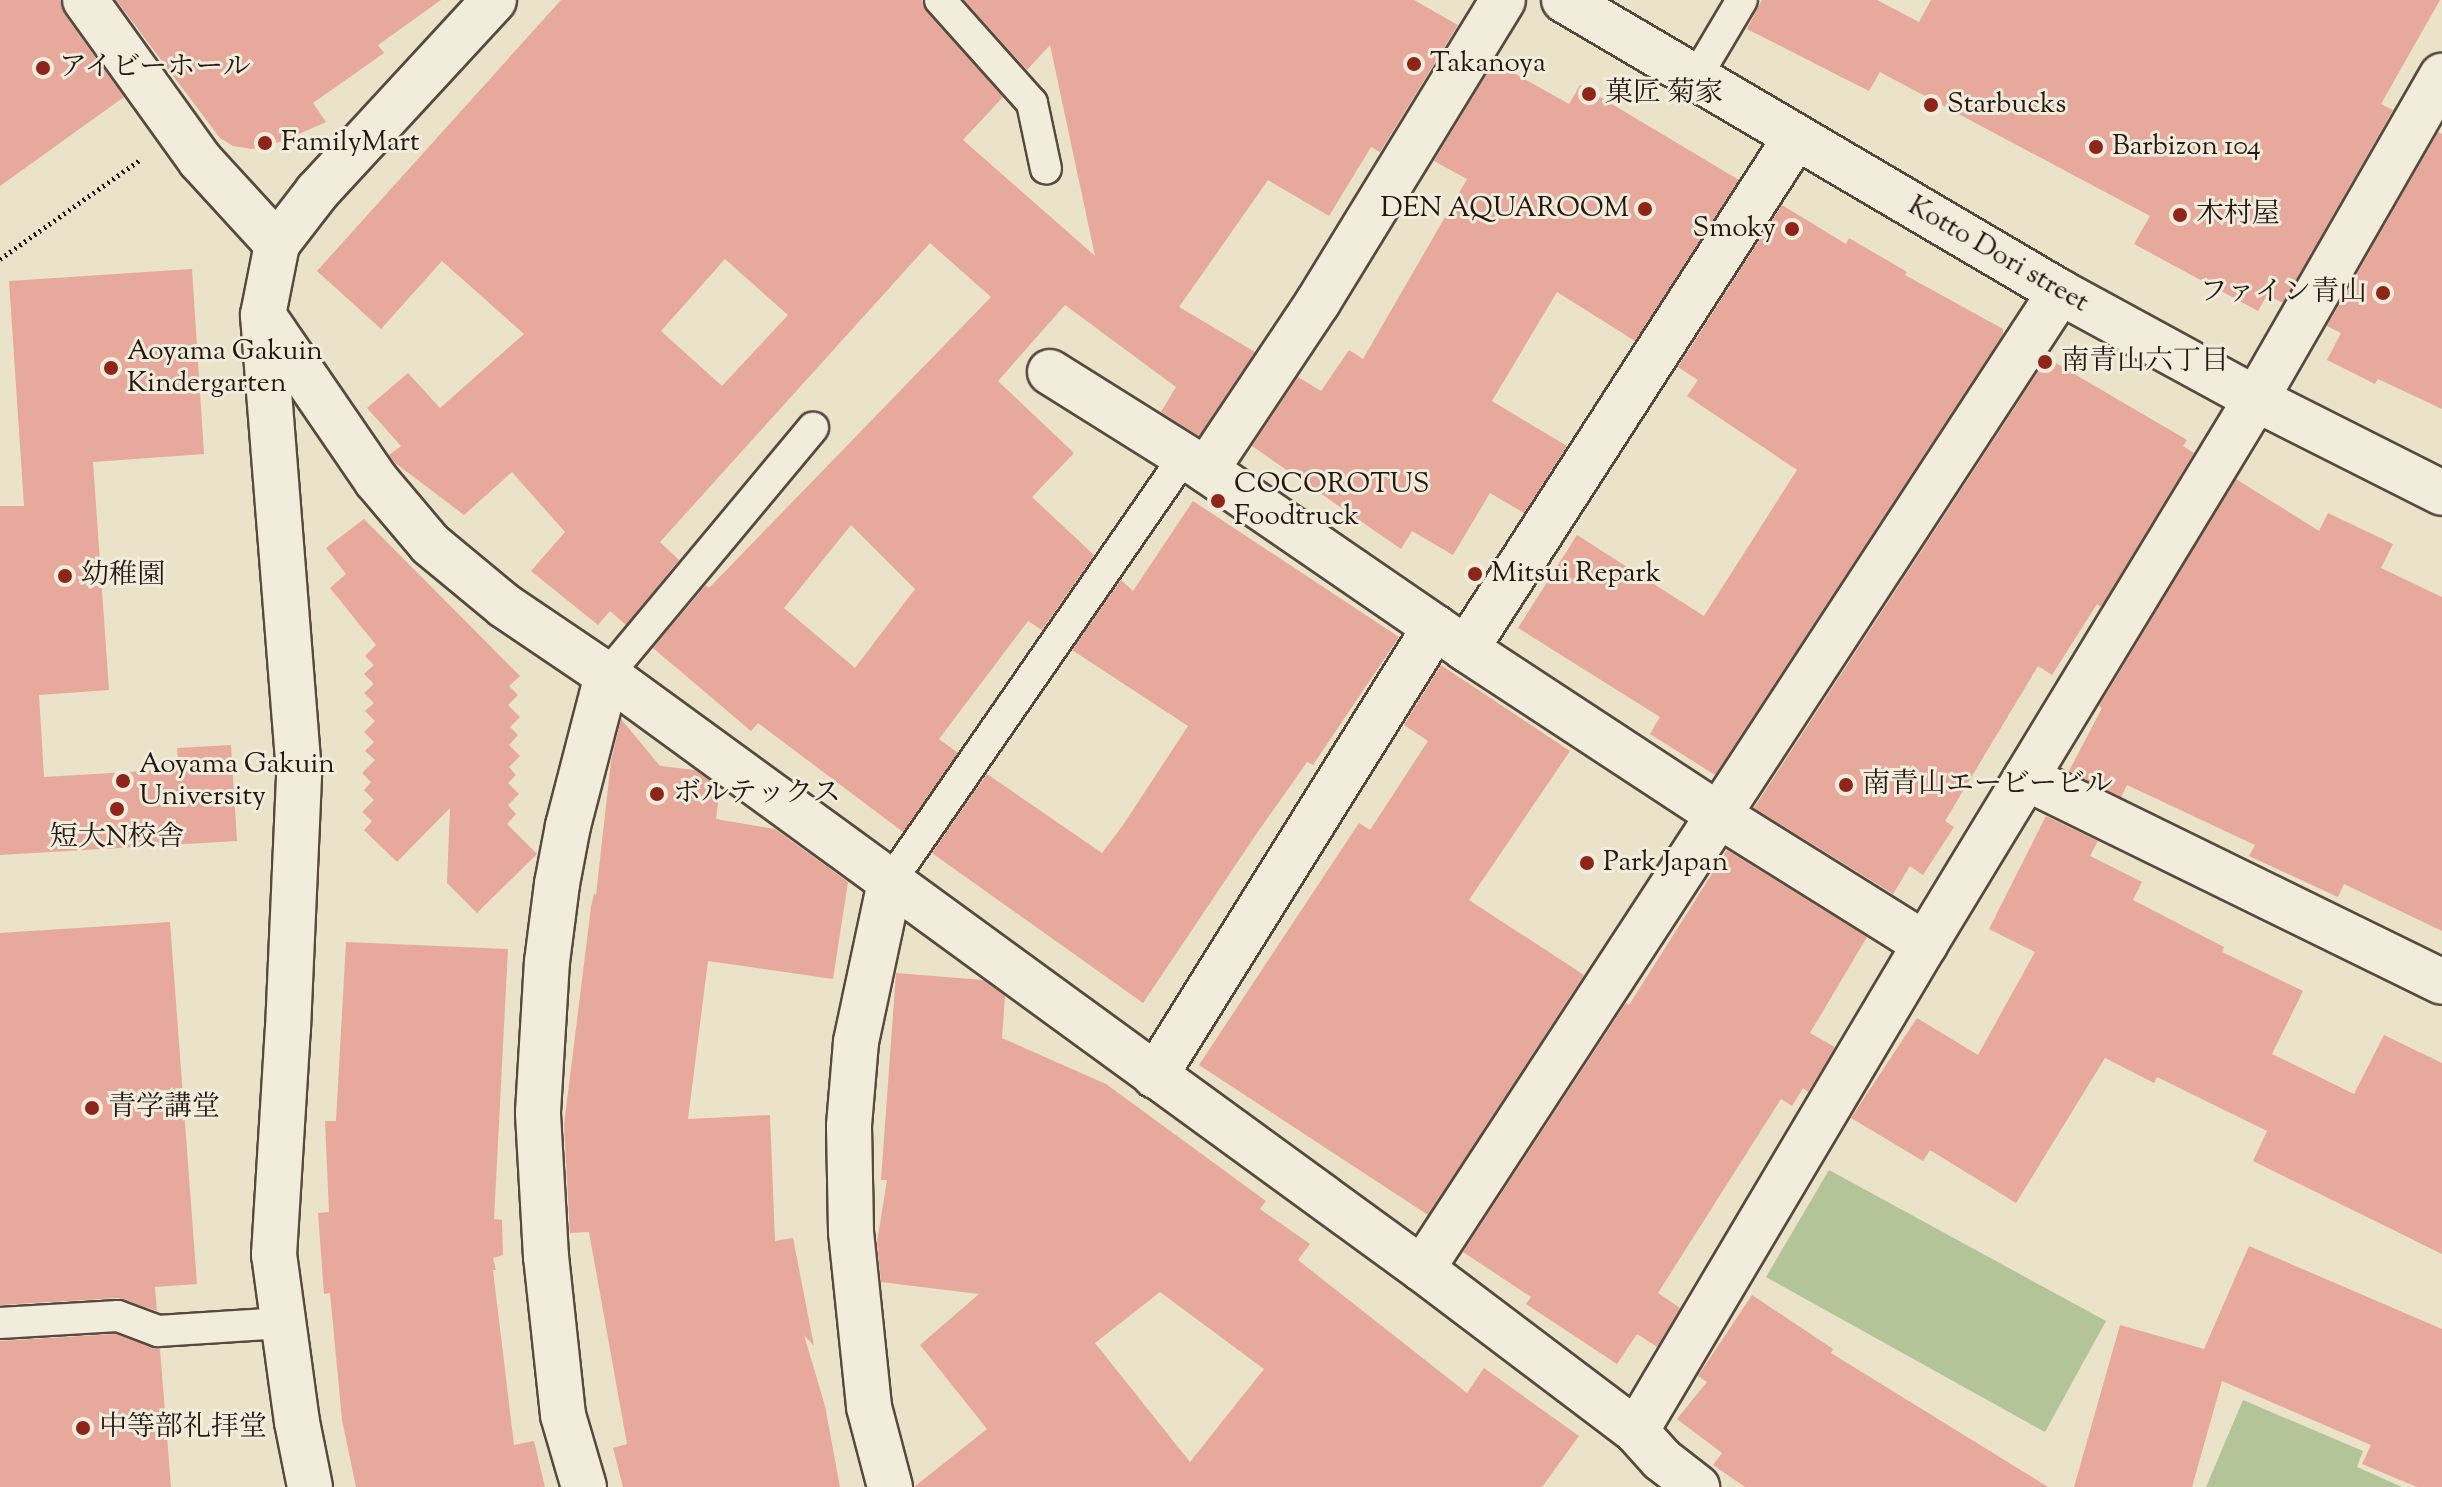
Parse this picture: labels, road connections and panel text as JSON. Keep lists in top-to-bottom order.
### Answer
{
  "streets": {
    "street": ["Kotto Dori street"]
  },
  "places": [
    "Takanoya",
    "アイビーホール",
    "菓匠 菊家",
    "Starbucks",
    "FamilyMart",
    "Barbizon 104",
    "DEN AQUAROOM",
    "木村屋",
    "Smoky",
    "ファイン青山",
    "南青山六丁目",
    "Aoyama Gakuin Kindergarten",
    "COCOROTUS Foodtruck",
    "Mitsui Repark",
    "幼稚園",
    "Aoyama Gakuin University",
    "南青山エービービル",
    "ボルテックス",
    "短大N校舎",
    "Park Japan",
    "青学講堂",
    "中等部礼拝堂"
  ]
}
